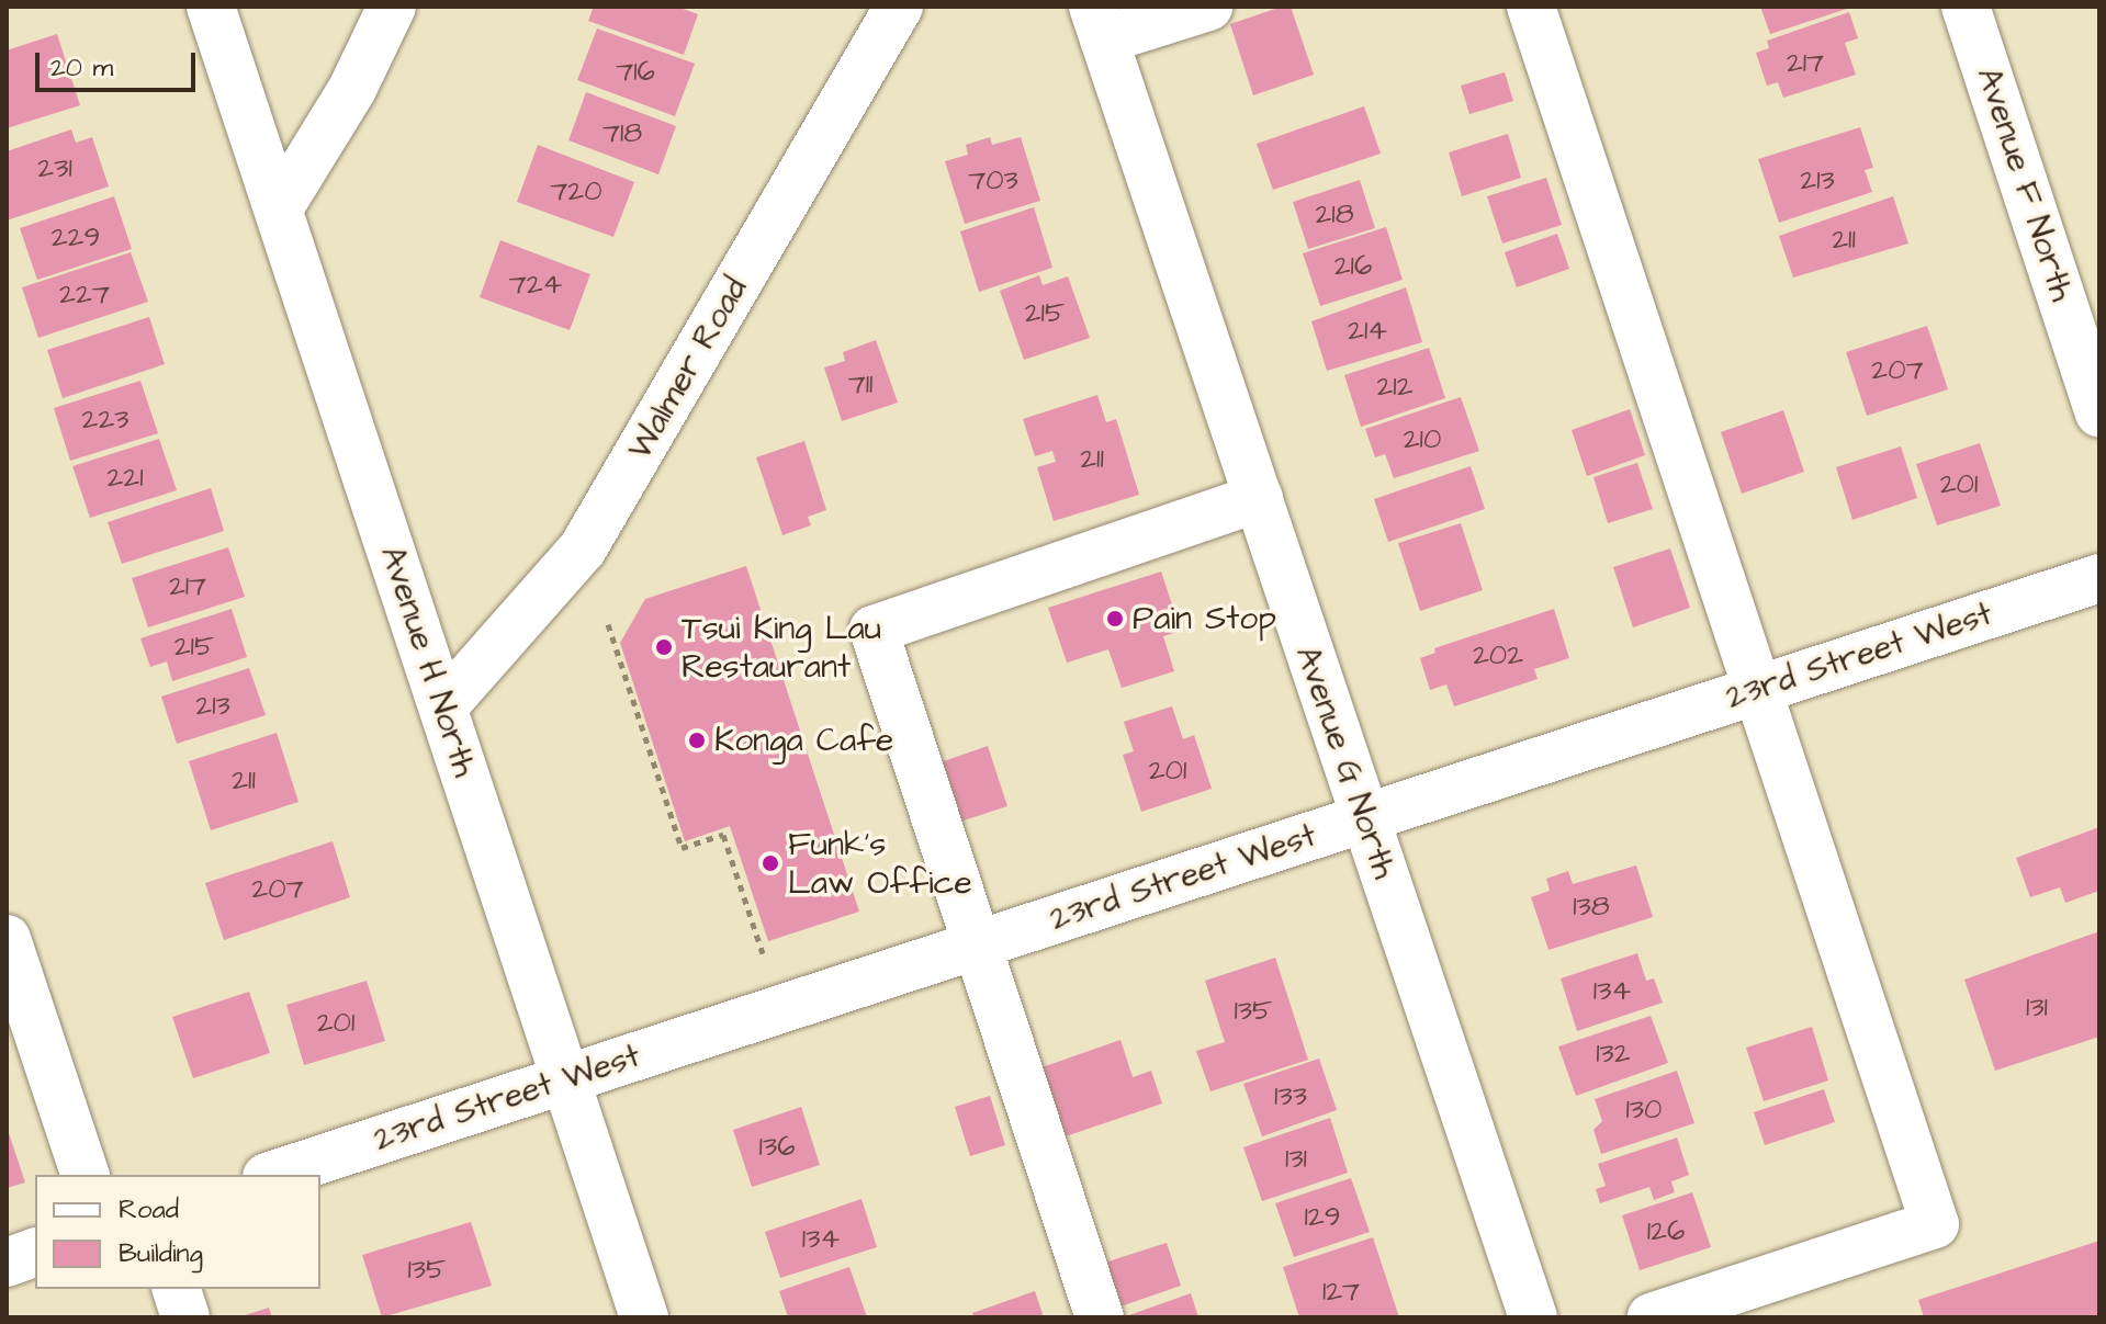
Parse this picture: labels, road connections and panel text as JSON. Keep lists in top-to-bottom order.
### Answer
{
  "streets": {
    "street": [
      "Avenue F North",
      "Walmer Road",
      "23rd Street West",
      "Avenue H North",
      "Avenue G North"
    ]
  },
  "crossings": [
    ["Walmer Road", "Avenue H North"],
    ["23rd Street West", "Avenue H North"],
    ["23rd Street West", "Avenue G North"]
  ],
  "places": [
    "Pain Stop",
    "Tsui King Lau Restaurant",
    "Konga Cafe",
    "Funk's Law Office"
  ],
  "house_numbers": [
    "217",
    "716",
    "718",
    "231",
    "703",
    "213",
    "720",
    "218",
    "229",
    "211",
    "216",
    "724",
    "227",
    "215",
    "214",
    "207",
    "711",
    "212",
    "223",
    "210",
    "211",
    "221",
    "201",
    "217",
    "215",
    "202",
    "213",
    "201",
    "211",
    "207",
    "138",
    "134",
    "131",
    "135",
    "201",
    "132",
    "133",
    "130",
    "136",
    "131",
    "129",
    "126",
    "134",
    "135",
    "127"
  ],
  "legend": ["Road", "Building"],
  "scale_bar": "20 m"
}
